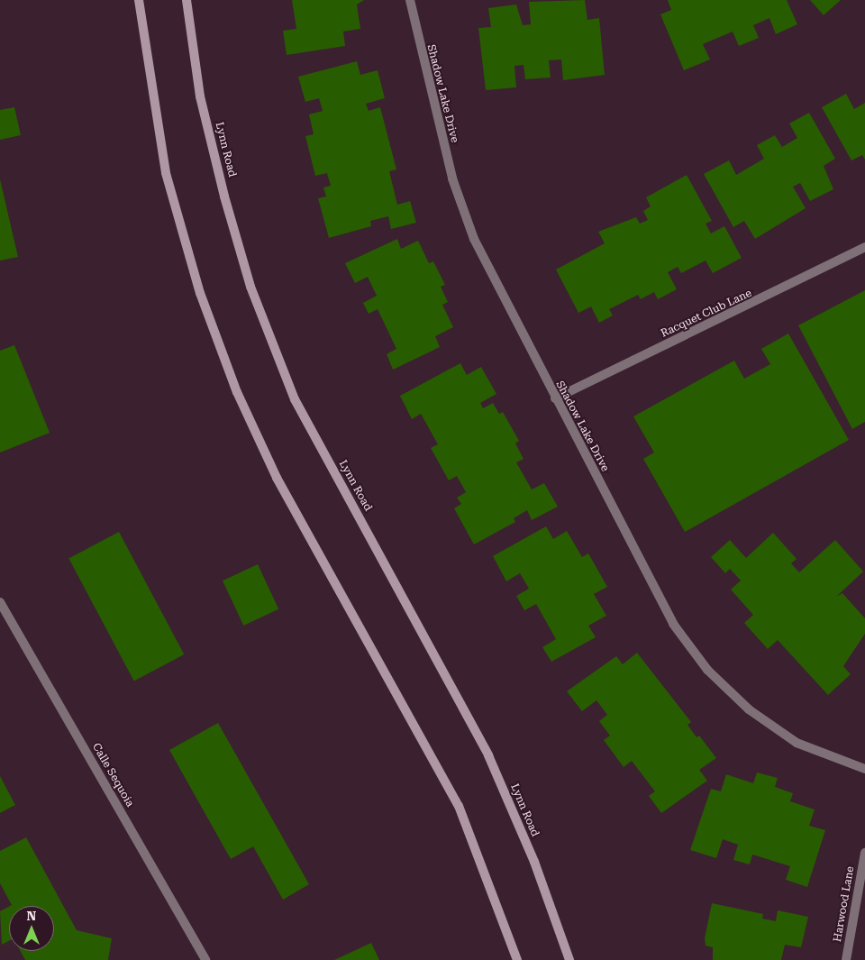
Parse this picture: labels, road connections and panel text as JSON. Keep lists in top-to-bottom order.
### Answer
{
  "streets": {
    "main road": ["Lynn Road"],
    "street": [
      "Shadow Lake Drive",
      "Racquet Club Lane",
      "Calle Sequoia",
      "Harwood Lane"
    ]
  },
  "crossings": [
    ["Shadow Lake Drive", "Racquet Club Lane"]
  ],
  "north": "top"
}
